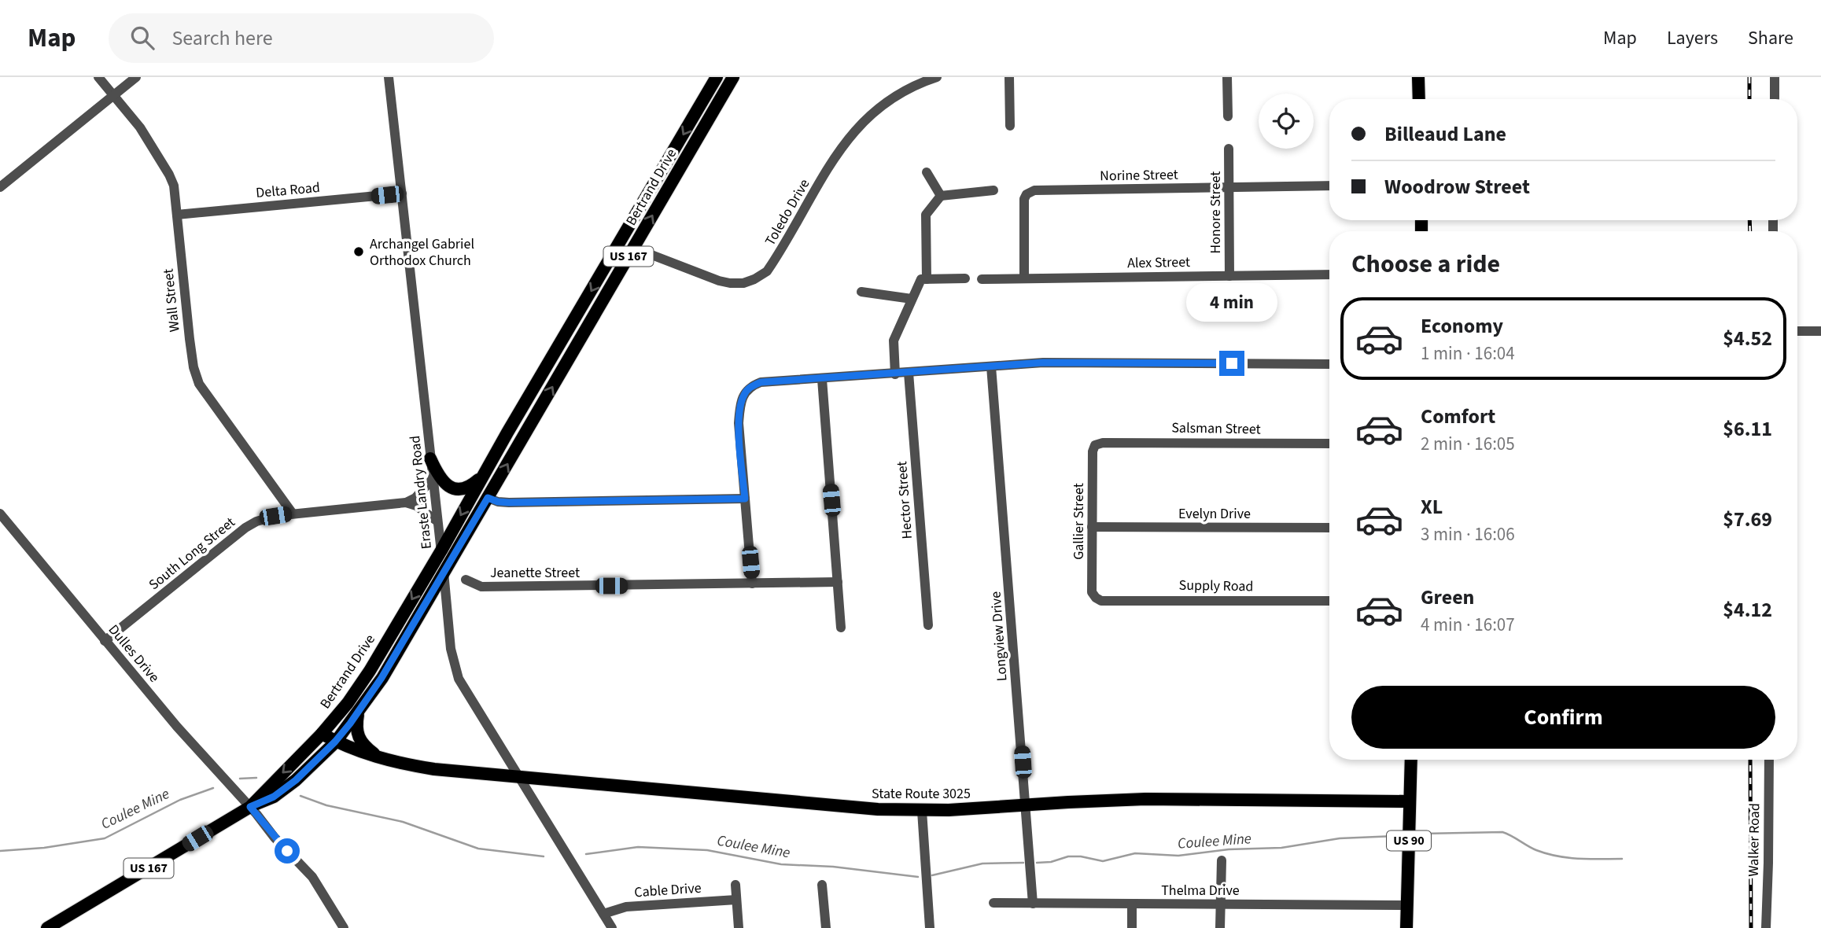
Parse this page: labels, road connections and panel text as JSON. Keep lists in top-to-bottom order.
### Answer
{
  "streets": {
    "main road": [
      "Bertrand Drive",
      "US 167",
      "State Route 3025",
      "US 90"
    ],
    "street": [
      "Norine Street",
      "Delta Road",
      "Toledo Drive",
      "Honore Street",
      "Alex Street",
      "Wall Street",
      "Salsman Street",
      "Eraste Landry Road",
      "Hector Street",
      "Evelyn Drive",
      "Gallier Street",
      "South Long Street",
      "Jeanette Street",
      "Supply Road",
      "Longview Drive",
      "Dulles Drive",
      "Walker Road",
      "Cable Drive",
      "Thelma Drive"
    ]
  },
  "crossings": [
    ["Norine Street", "Honore Street"],
    ["Norine Street", "Alex Street"],
    ["Bertrand Drive", "Toledo Drive"],
    ["Bertrand Drive", "Eraste Landry Road"],
    ["Bertrand Drive", "Dulles Drive"],
    ["Bertrand Drive", "State Route 3025"],
    ["Delta Road", "Wall Street"],
    ["Delta Road", "Eraste Landry Road"],
    ["Honore Street", "Alex Street"],
    ["Wall Street", "South Long Street"],
    ["Salsman Street", "Gallier Street"],
    ["Eraste Landry Road", "State Route 3025"],
    ["Eraste Landry Road", "Cable Drive"],
    ["Evelyn Drive", "Gallier Street"],
    ["Gallier Street", "Supply Road"],
    ["South Long Street", "Dulles Drive"],
    ["Longview Drive", "State Route 3025"],
    ["Longview Drive", "Thelma Drive"],
    ["State Route 3025", "US 90"],
    ["US 90", "Thelma Drive"]
  ],
  "water": ["Coulee Mine"],
  "places": ["Archangel Gabriel Orthodox Church"],
  "page": {
    "header": "Map",
    "search": "Search here",
    "nav": ["Map", "Layers", "Share"],
    "banner": ["Billeaud Lane", "Woodrow Street"],
    "heading": "Choose a ride",
    "bubble": "4 min",
    "list": [
      {
        "name": "Economy",
        "note": "1 min · 16:04",
        "value": "$4.52"
      },
      {
        "name": "Comfort",
        "note": "2 min · 16:05",
        "value": "$6.11"
      },
      {
        "name": "XL",
        "note": "3 min · 16:06",
        "value": "$7.69"
      },
      {
        "name": "Green",
        "note": "4 min · 16:07",
        "value": "$4.12"
      }
    ],
    "buttons": "Confirm"
  }
}
